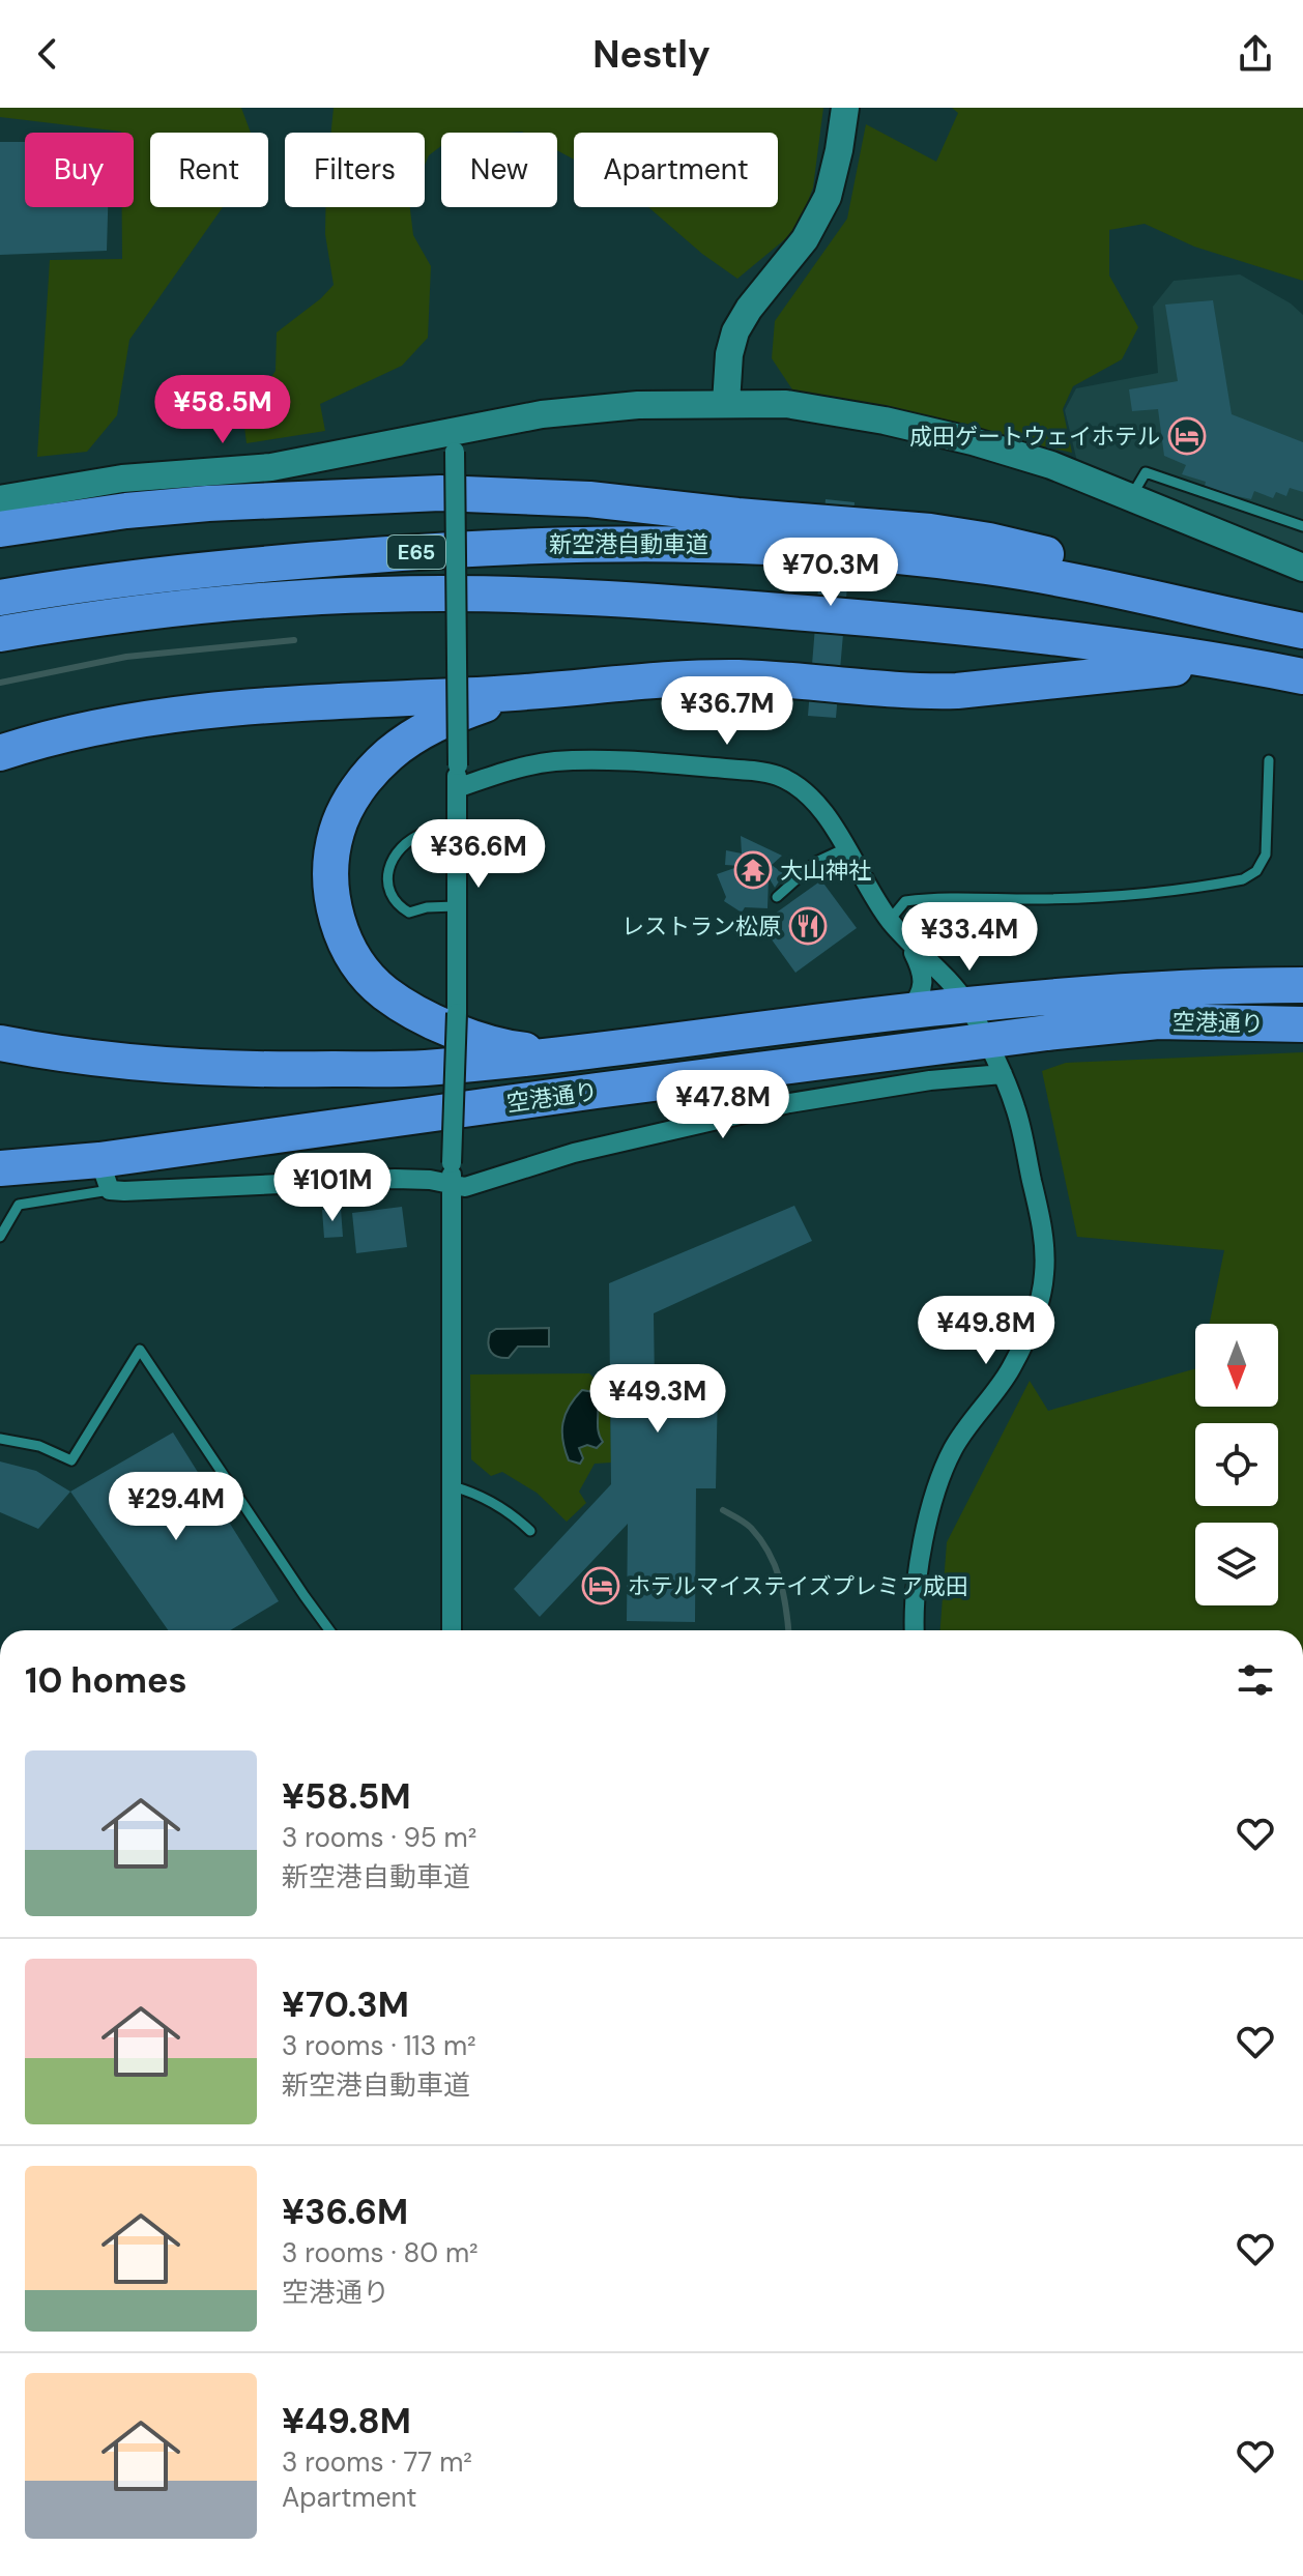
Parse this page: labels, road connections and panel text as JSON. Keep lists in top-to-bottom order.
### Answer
{
  "streets": {
    "highway": ["新空港自動車道", "E65", "空港通り"]
  },
  "places": {
    "hotel": ["成田ゲートウェイホテル", "ホテルマイステイズプレミア成田"],
    "temple": ["大山神社"],
    "restaurant": ["レストラン松原"]
  },
  "north": "bottom",
  "page": {
    "header": "Nestly",
    "chip": [
      "Buy",
      "Rent",
      "Filters",
      "New",
      "Apartment"
    ],
    "price": [
      "¥58.5M",
      "¥70.3M",
      "¥36.7M",
      "¥36.6M",
      "¥33.4M",
      "¥47.8M",
      "¥101M",
      "¥49.8M",
      "¥49.3M",
      "¥29.4M"
    ],
    "heading": "10 homes",
    "list": [
      {
        "name": "¥58.5M",
        "note": "3 rooms · 95 m² · 新空港自動車道"
      },
      {
        "name": "¥70.3M",
        "note": "3 rooms · 113 m² · 新空港自動車道"
      },
      {
        "name": "¥36.6M",
        "note": "3 rooms · 80 m² · 空港通り"
      },
      {
        "name": "¥49.8M",
        "note": "3 rooms · 77 m² · Apartment"
      }
    ]
  }
}
